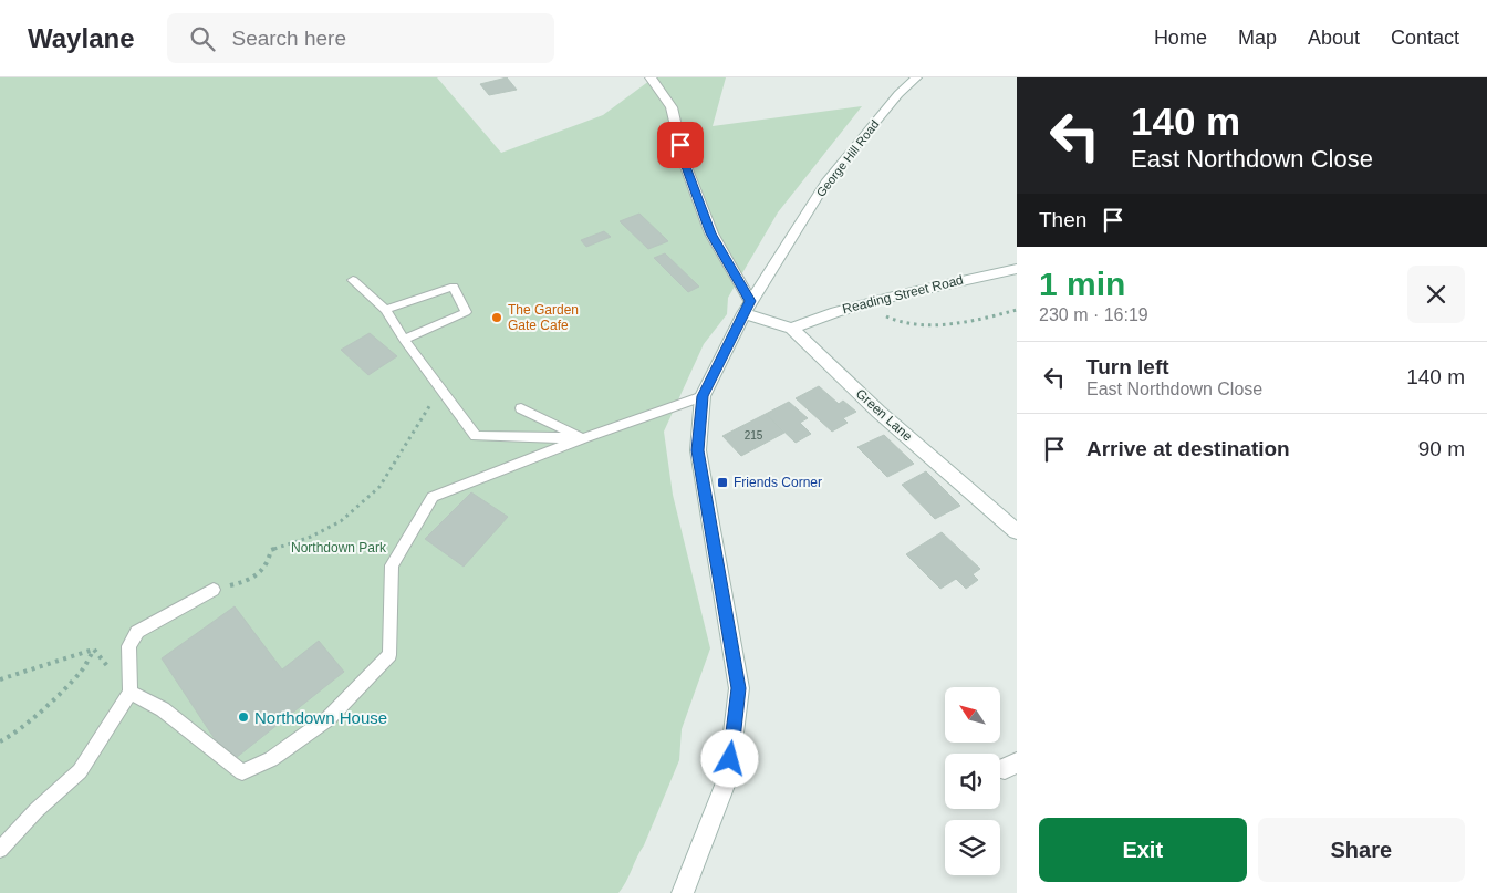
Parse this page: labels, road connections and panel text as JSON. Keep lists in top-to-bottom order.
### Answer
{
  "streets": {
    "main road": ["George Hill Road", "Reading Street Road", "Green Lane"]
  },
  "crossings": [
    ["George Hill Road", "Green Lane"],
    ["Reading Street Road", "Green Lane"]
  ],
  "parks": ["Northdown Park"],
  "places": {
    "other": ["The Garden Gate Cafe", "Northdown House"],
    "transit": ["Friends Corner"]
  },
  "house_numbers": ["215"],
  "north": "top left",
  "page": {
    "header": "Waylane",
    "search": "Search here",
    "nav": [
      "Home",
      "Map",
      "About",
      "Contact"
    ],
    "turn": ["140 m", "East Northdown Close"],
    "then": "Then",
    "heading": ["1 min", "230 m · 16:19"],
    "list": [
      {
        "name": "Turn left",
        "note": "East Northdown Close",
        "value": "140 m"
      },
      {
        "name": "Arrive at destination",
        "value": "90 m"
      }
    ],
    "buttons": ["Exit", "Share"]
  }
}
